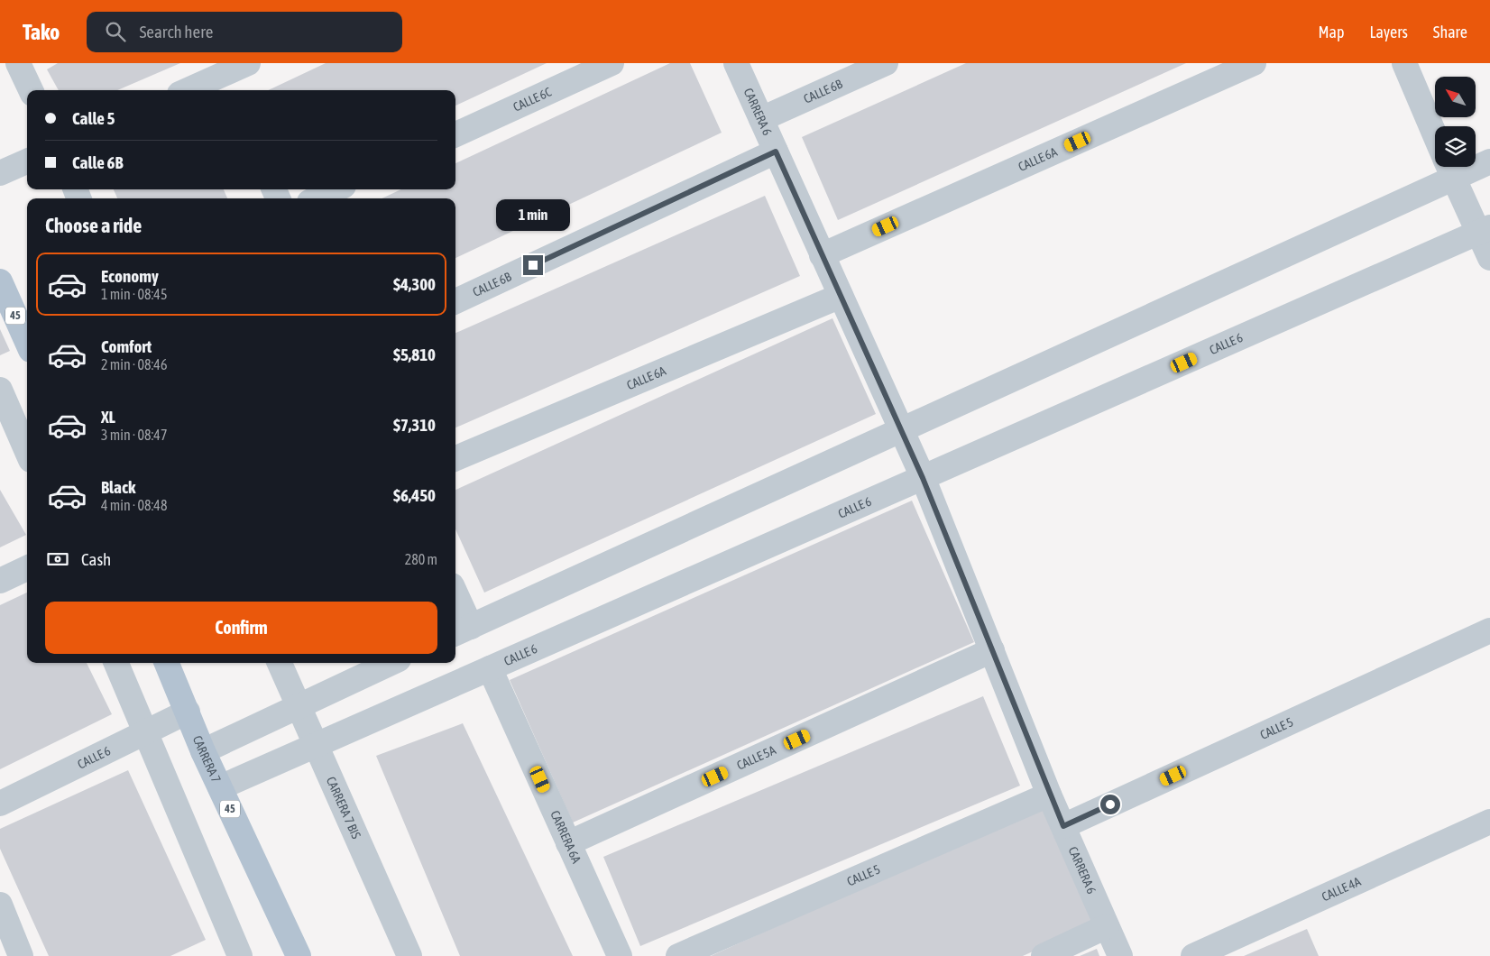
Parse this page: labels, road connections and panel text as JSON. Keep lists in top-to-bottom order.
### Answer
{
  "streets": {
    "main road": ["45", "CARRERA 7"],
    "street": [
      "CALLE 6B",
      "CALLE 6C",
      "CARRERA 6",
      "CALLE 6A",
      "CALLE 6",
      "CALLE 5",
      "CALLE 5A",
      "CARRERA 7 BIS",
      "CARRERA 6A",
      "CALLE 4A"
    ]
  },
  "crossings": [
    ["CALLE 6B", "CARRERA 6"],
    ["CARRERA 6", "CALLE 6A"],
    ["CARRERA 6", "CALLE 6"],
    ["CARRERA 6", "CALLE 5"],
    ["CARRERA 6", "CALLE 5A"],
    ["CALLE 6", "CARRERA 7"],
    ["CALLE 6", "CARRERA 7 BIS"],
    ["CALLE 6", "CARRERA 6A"],
    ["CALLE 5A", "CARRERA 6A"]
  ],
  "north": "top left",
  "page": {
    "header": "Tako",
    "search": "Search here",
    "nav": ["Map", "Layers", "Share"],
    "banner": ["Calle 5", "Calle 6B"],
    "heading": "Choose a ride",
    "bubble": "1 min",
    "list": [
      {
        "name": "Economy",
        "note": "1 min · 08:45",
        "value": "$4,300"
      },
      {
        "name": "Comfort",
        "note": "2 min · 08:46",
        "value": "$5,810"
      },
      {
        "name": "XL",
        "note": "3 min · 08:47",
        "value": "$7,310"
      },
      {
        "name": "Black",
        "note": "4 min · 08:48",
        "value": "$6,450"
      }
    ],
    "pay": ["Cash", "280 m"],
    "buttons": "Confirm"
  }
}
